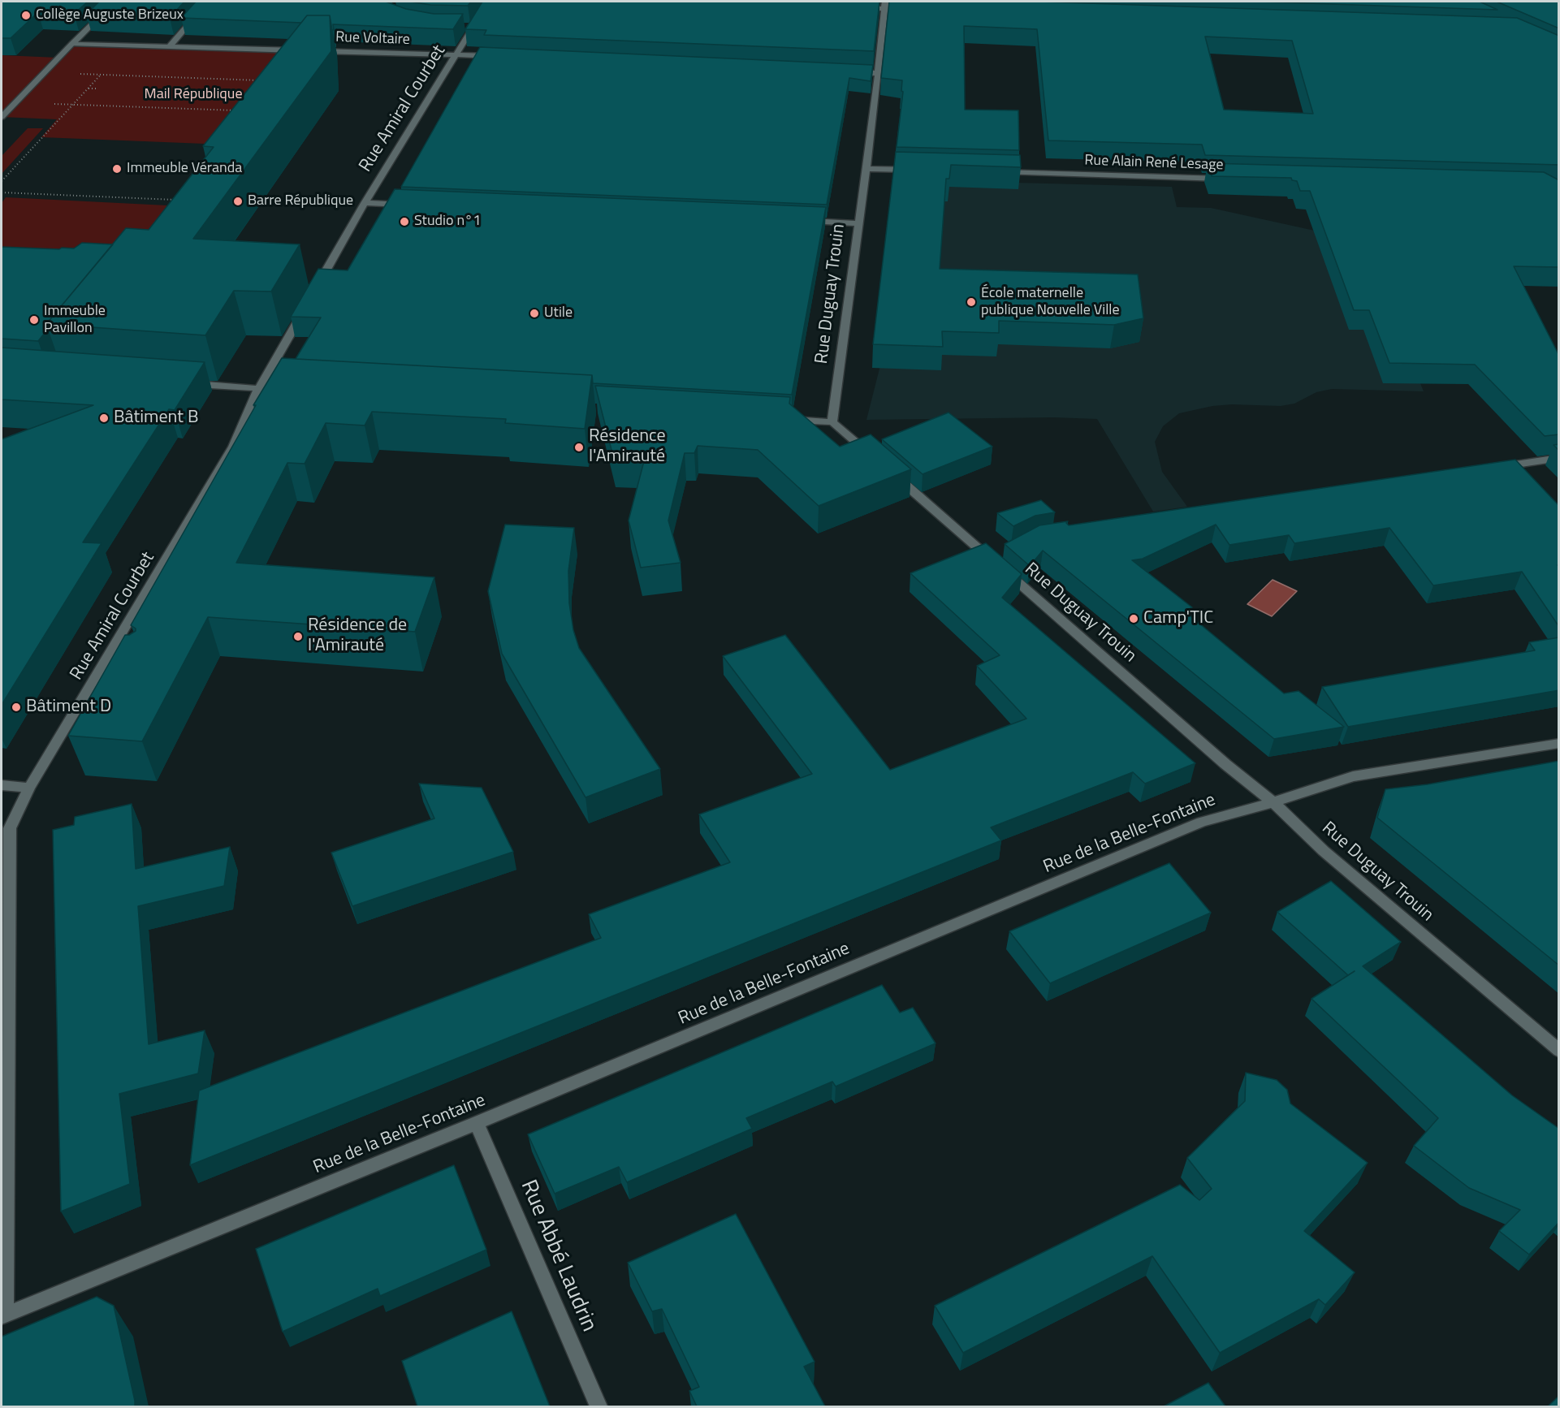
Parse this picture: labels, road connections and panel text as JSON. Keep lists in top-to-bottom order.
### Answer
{
  "streets": {
    "street": [
      "Rue Voltaire",
      "Rue Amiral Courbet",
      "Rue Alain René Lesage",
      "Rue Duguay Trouin",
      "Rue de la Belle-Fontaine",
      "Rue Abbé Laudrin"
    ]
  },
  "crossings": [
    ["Rue Voltaire", "Rue Amiral Courbet"],
    ["Rue Amiral Courbet", "Rue de la Belle-Fontaine"],
    ["Rue Duguay Trouin", "Rue de la Belle-Fontaine"],
    ["Rue de la Belle-Fontaine", "Rue Abbé Laudrin"]
  ],
  "parks": ["Mail République"],
  "places": [
    "Collège Auguste Brizeux",
    "Immeuble Véranda",
    "Barre République",
    "Studio n°1",
    "École maternelle publique Nouvelle Ville",
    "Utile",
    "Immeuble Pavillon",
    "Bâtiment B",
    "Résidence l'Amirauté",
    "Camp'TIC",
    "Résidence de l'Amirauté",
    "Bâtiment D"
  ]
}
